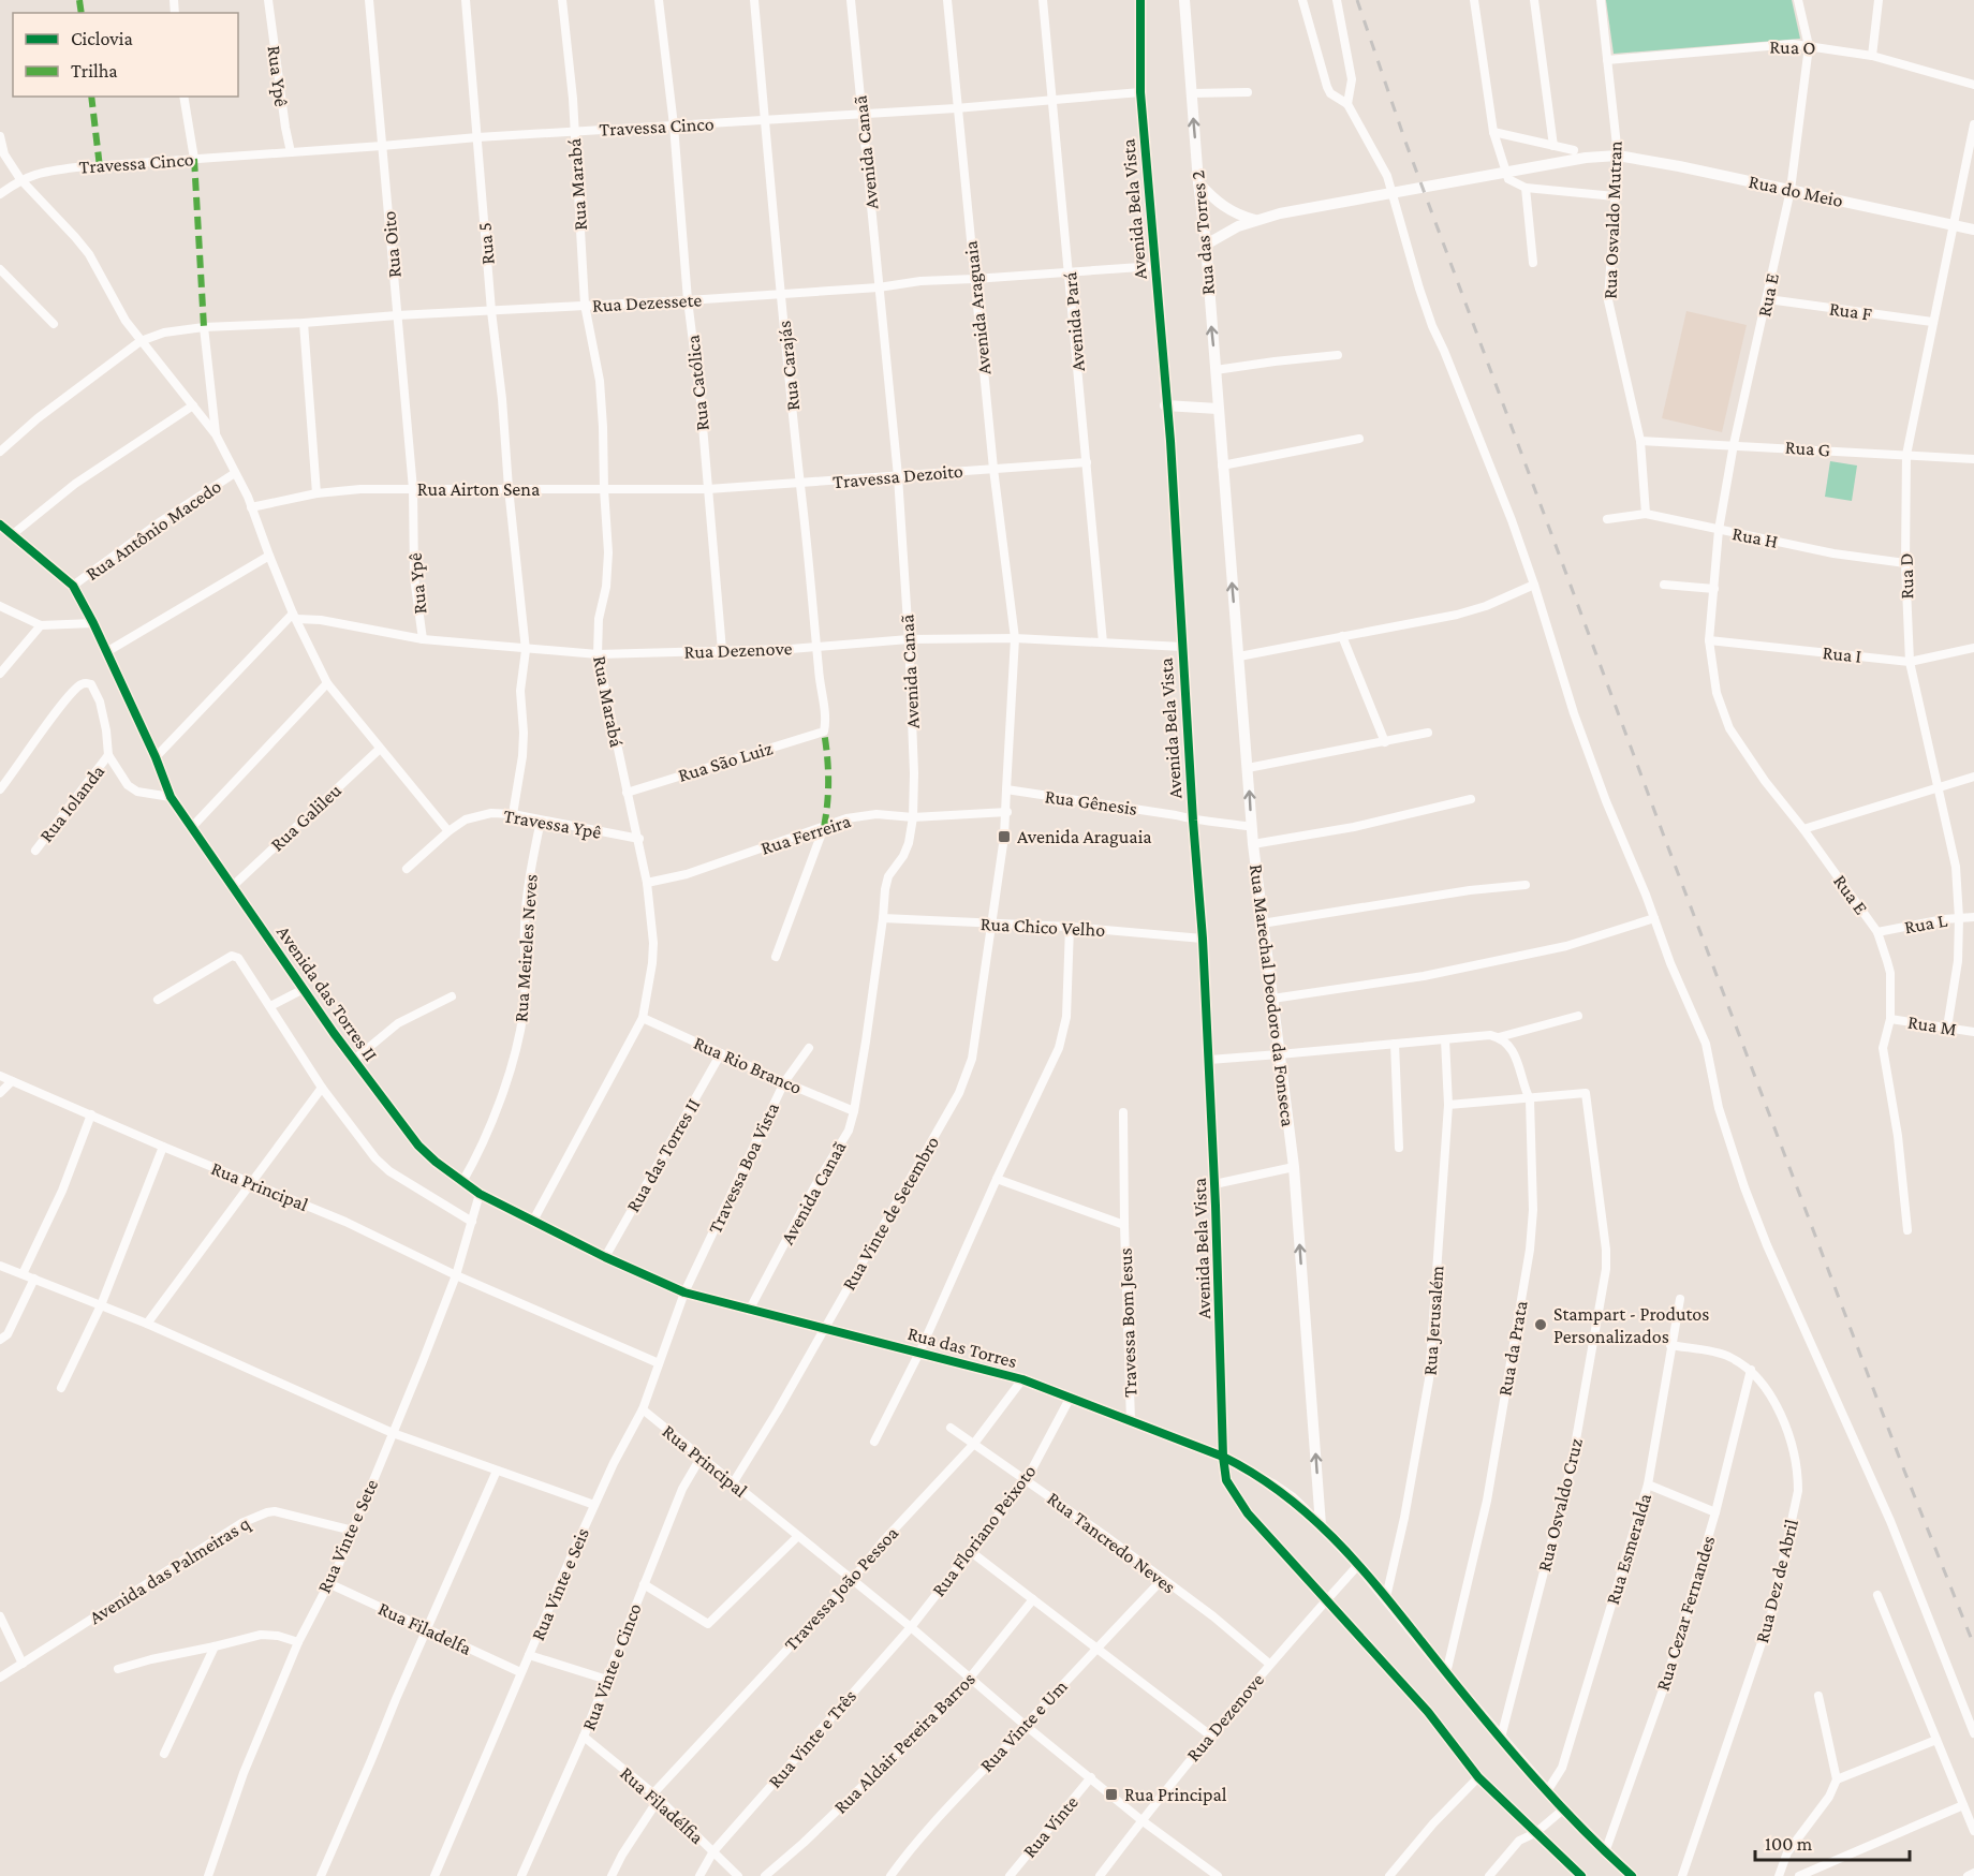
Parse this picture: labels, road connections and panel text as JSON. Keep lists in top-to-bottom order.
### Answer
{
  "streets": {
    "street": [
      "Rua O",
      "Rua Ypê",
      "Travessa Cinco",
      "Avenida Canaã",
      "Rua Marabá",
      "Rua do Meio",
      "Avenida Bela Vista",
      "Rua Osvaldo Mutran",
      "Rua das Torres 2",
      "Rua 5",
      "Rua Oito",
      "Rua E",
      "Rua Dezessete",
      "Avenida Araguaia",
      "Rua F",
      "Avenida Pará",
      "Rua Carajás",
      "Rua Católica",
      "Rua G",
      "Travessa Dezoito",
      "Rua Airton Sena",
      "Rua Antônio Macedo",
      "Rua H",
      "Rua D",
      "Rua Dezenove",
      "Rua I",
      "Rua São Luiz",
      "Rua Gênesis",
      "Rua Iolanda",
      "Rua Galileu",
      "Travessa Ypê",
      "Rua Ferreira",
      "Rua L",
      "Rua Chico Velho",
      "Rua Meireles Neves",
      "Avenida das Torres II",
      "Rua Marechal Deodoro da Fonseca",
      "Rua M",
      "Rua Rio Branco",
      "Rua das Torres II",
      "Travessa Boa Vista",
      "Rua Principal",
      "Rua Vinte de Setembro",
      "Rua Jerusalém",
      "Travessa Bom Jesus",
      "Rua das Torres",
      "Rua da Prata",
      "Rua Osvaldo Cruz",
      "Rua Floriano Peixoto",
      "Rua Vinte e Sete",
      "Rua Tancredo Neves",
      "Rua Esmeralda",
      "Avenida das Palmeiras q",
      "Rua Dez de Abril",
      "Rua Vinte e Seis",
      "Travessa João Pessoa",
      "Rua Cezar Fernandes",
      "Rua Filadelfa",
      "Rua Vinte e Cinco",
      "Rua Vinte e Um",
      "Rua Vinte e Três",
      "Rua Aldair Pereira Barros",
      "Rua Filadélfia",
      "Rua Vinte"
    ]
  },
  "crossings": [
    ["Rua O", "Rua Osvaldo Mutran"],
    ["Rua O", "Rua E"],
    ["Rua Ypê", "Travessa Cinco"],
    ["Rua Ypê", "Rua Oito"],
    ["Rua Ypê", "Rua Airton Sena"],
    ["Rua Ypê", "Rua Dezenove"],
    ["Travessa Cinco", "Avenida Canaã"],
    ["Travessa Cinco", "Rua Marabá"],
    ["Travessa Cinco", "Avenida Bela Vista"],
    ["Travessa Cinco", "Rua 5"],
    ["Travessa Cinco", "Rua Oito"],
    ["Travessa Cinco", "Avenida Araguaia"],
    ["Travessa Cinco", "Avenida Pará"],
    ["Travessa Cinco", "Rua Carajás"],
    ["Travessa Cinco", "Rua Católica"],
    ["Avenida Canaã", "Rua Dezessete"],
    ["Avenida Canaã", "Travessa Dezoito"],
    ["Avenida Canaã", "Rua Dezenove"],
    ["Avenida Canaã", "Rua Ferreira"],
    ["Avenida Canaã", "Rua Chico Velho"],
    ["Avenida Canaã", "Rua Rio Branco"],
    ["Avenida Canaã", "Rua das Torres"],
    ["Rua Marabá", "Rua Dezessete"],
    ["Rua Marabá", "Rua Airton Sena"],
    ["Rua Marabá", "Rua Dezenove"],
    ["Rua Marabá", "Rua São Luiz"],
    ["Rua Marabá", "Travessa Ypê"],
    ["Rua Marabá", "Rua Ferreira"],
    ["Rua Marabá", "Avenida das Torres II"],
    ["Rua Marabá", "Rua Rio Branco"],
    ["Rua do Meio", "Rua Osvaldo Mutran"],
    ["Rua do Meio", "Rua das Torres 2"],
    ["Rua do Meio", "Rua E"],
    ["Rua do Meio", "Rua D"],
    ["Avenida Bela Vista", "Rua Dezessete"],
    ["Avenida Bela Vista", "Rua Dezenove"],
    ["Avenida Bela Vista", "Rua Gênesis"],
    ["Avenida Bela Vista", "Rua Chico Velho"],
    ["Avenida Bela Vista", "Rua das Torres"],
    ["Rua Osvaldo Mutran", "Rua G"],
    ["Rua Osvaldo Mutran", "Rua H"],
    ["Rua das Torres 2", "Rua Marechal Deodoro da Fonseca"],
    ["Rua 5", "Rua Dezessete"],
    ["Rua 5", "Rua Airton Sena"],
    ["Rua Oito", "Rua Dezessete"],
    ["Rua Oito", "Rua Airton Sena"],
    ["Rua E", "Rua F"],
    ["Rua E", "Rua G"],
    ["Rua E", "Rua H"],
    ["Rua E", "Rua I"],
    ["Rua E", "Rua L"],
    ["Rua E", "Rua M"],
    ["Rua Dezessete", "Avenida Araguaia"],
    ["Rua Dezessete", "Avenida Pará"],
    ["Rua Dezessete", "Rua Carajás"],
    ["Rua Dezessete", "Rua Católica"],
    ["Avenida Araguaia", "Travessa Dezoito"],
    ["Avenida Araguaia", "Rua Dezenove"],
    ["Avenida Araguaia", "Rua Gênesis"],
    ["Avenida Araguaia", "Rua Ferreira"],
    ["Avenida Araguaia", "Rua Chico Velho"],
    ["Avenida Araguaia", "Rua Vinte de Setembro"],
    ["Rua F", "Rua D"],
    ["Avenida Pará", "Travessa Dezoito"],
    ["Avenida Pará", "Rua Dezenove"],
    ["Rua Carajás", "Travessa Dezoito"],
    ["Rua Carajás", "Rua Dezenove"],
    ["Rua Carajás", "Rua São Luiz"],
    ["Rua Católica", "Travessa Dezoito"],
    ["Rua Católica", "Rua Airton Sena"],
    ["Rua Católica", "Rua Dezenove"],
    ["Rua G", "Rua D"],
    ["Travessa Dezoito", "Rua Airton Sena"],
    ["Rua Antônio Macedo", "Avenida das Torres II"],
    ["Rua H", "Rua D"],
    ["Rua D", "Rua I"],
    ["Rua D", "Rua L"],
    ["Rua D", "Rua M"],
    ["Rua Dezenove", "Rua Principal"],
    ["Rua Dezenove", "Rua das Torres"],
    ["Rua Dezenove", "Rua Tancredo Neves"],
    ["Rua Gênesis", "Rua Marechal Deodoro da Fonseca"],
    ["Rua Galileu", "Avenida das Torres II"],
    ["Travessa Ypê", "Rua Meireles Neves"],
    ["Rua Chico Velho", "Rua Vinte de Setembro"],
    ["Rua Meireles Neves", "Avenida das Torres II"],
    ["Avenida das Torres II", "Rua das Torres II"],
    ["Avenida das Torres II", "Travessa Boa Vista"],
    ["Avenida das Torres II", "Rua das Torres"],
    ["Avenida das Torres II", "Rua Vinte e Sete"],
    ["Avenida das Torres II", "Rua Vinte e Seis"],
    ["Rua Marechal Deodoro da Fonseca", "Rua das Torres"],
    ["Rua Rio Branco", "Rua das Torres II"],
    ["Rua Rio Branco", "Travessa Boa Vista"],
    ["Travessa Boa Vista", "Rua das Torres"],
    ["Travessa Boa Vista", "Rua Vinte e Seis"],
    ["Rua Principal", "Rua Vinte de Setembro"],
    ["Rua Principal", "Rua Floriano Peixoto"],
    ["Rua Principal", "Rua Vinte e Sete"],
    ["Rua Principal", "Rua Vinte e Seis"],
    ["Rua Principal", "Travessa João Pessoa"],
    ["Rua Principal", "Rua Vinte e Cinco"],
    ["Rua Principal", "Rua Vinte e Um"],
    ["Rua Principal", "Rua Vinte e Três"],
    ["Rua Principal", "Rua Aldair Pereira Barros"],
    ["Rua Principal", "Rua Vinte"],
    ["Rua Vinte de Setembro", "Rua das Torres"],
    ["Rua Jerusalém", "Rua das Torres"],
    ["Travessa Bom Jesus", "Rua das Torres"],
    ["Rua das Torres", "Rua da Prata"],
    ["Rua das Torres", "Rua Osvaldo Cruz"],
    ["Rua das Torres", "Rua Floriano Peixoto"],
    ["Rua das Torres", "Rua Esmeralda"],
    ["Rua das Torres", "Rua Vinte e Seis"],
    ["Rua das Torres", "Travessa João Pessoa"],
    ["Rua das Torres", "Rua Cezar Fernandes"],
    ["Rua da Prata", "Rua Osvaldo Cruz"],
    ["Rua Floriano Peixoto", "Rua Tancredo Neves"],
    ["Rua Floriano Peixoto", "Rua Vinte e Três"],
    ["Rua Vinte e Sete", "Avenida das Palmeiras q"],
    ["Rua Vinte e Sete", "Rua Filadelfa"],
    ["Rua Tancredo Neves", "Travessa João Pessoa"],
    ["Rua Tancredo Neves", "Rua Vinte e Um"],
    ["Rua Esmeralda", "Rua Dez de Abril"],
    ["Rua Dez de Abril", "Rua Cezar Fernandes"],
    ["Rua Vinte e Seis", "Rua Filadelfa"],
    ["Travessa João Pessoa", "Rua Filadélfia"],
    ["Rua Vinte e Cinco", "Rua Filadélfia"],
    ["Rua Vinte e Três", "Rua Filadélfia"]
  ],
  "one_way": ["Rua das Torres 2", "Rua Marechal Deodoro da Fonseca"],
  "places": {
    "transit": ["Avenida Araguaia", "Rua Principal"],
    "other": ["Stampart - Produtos Personalizados"]
  },
  "legend": ["Ciclovia", "Trilha"],
  "scale_bar": "100 m"
}
